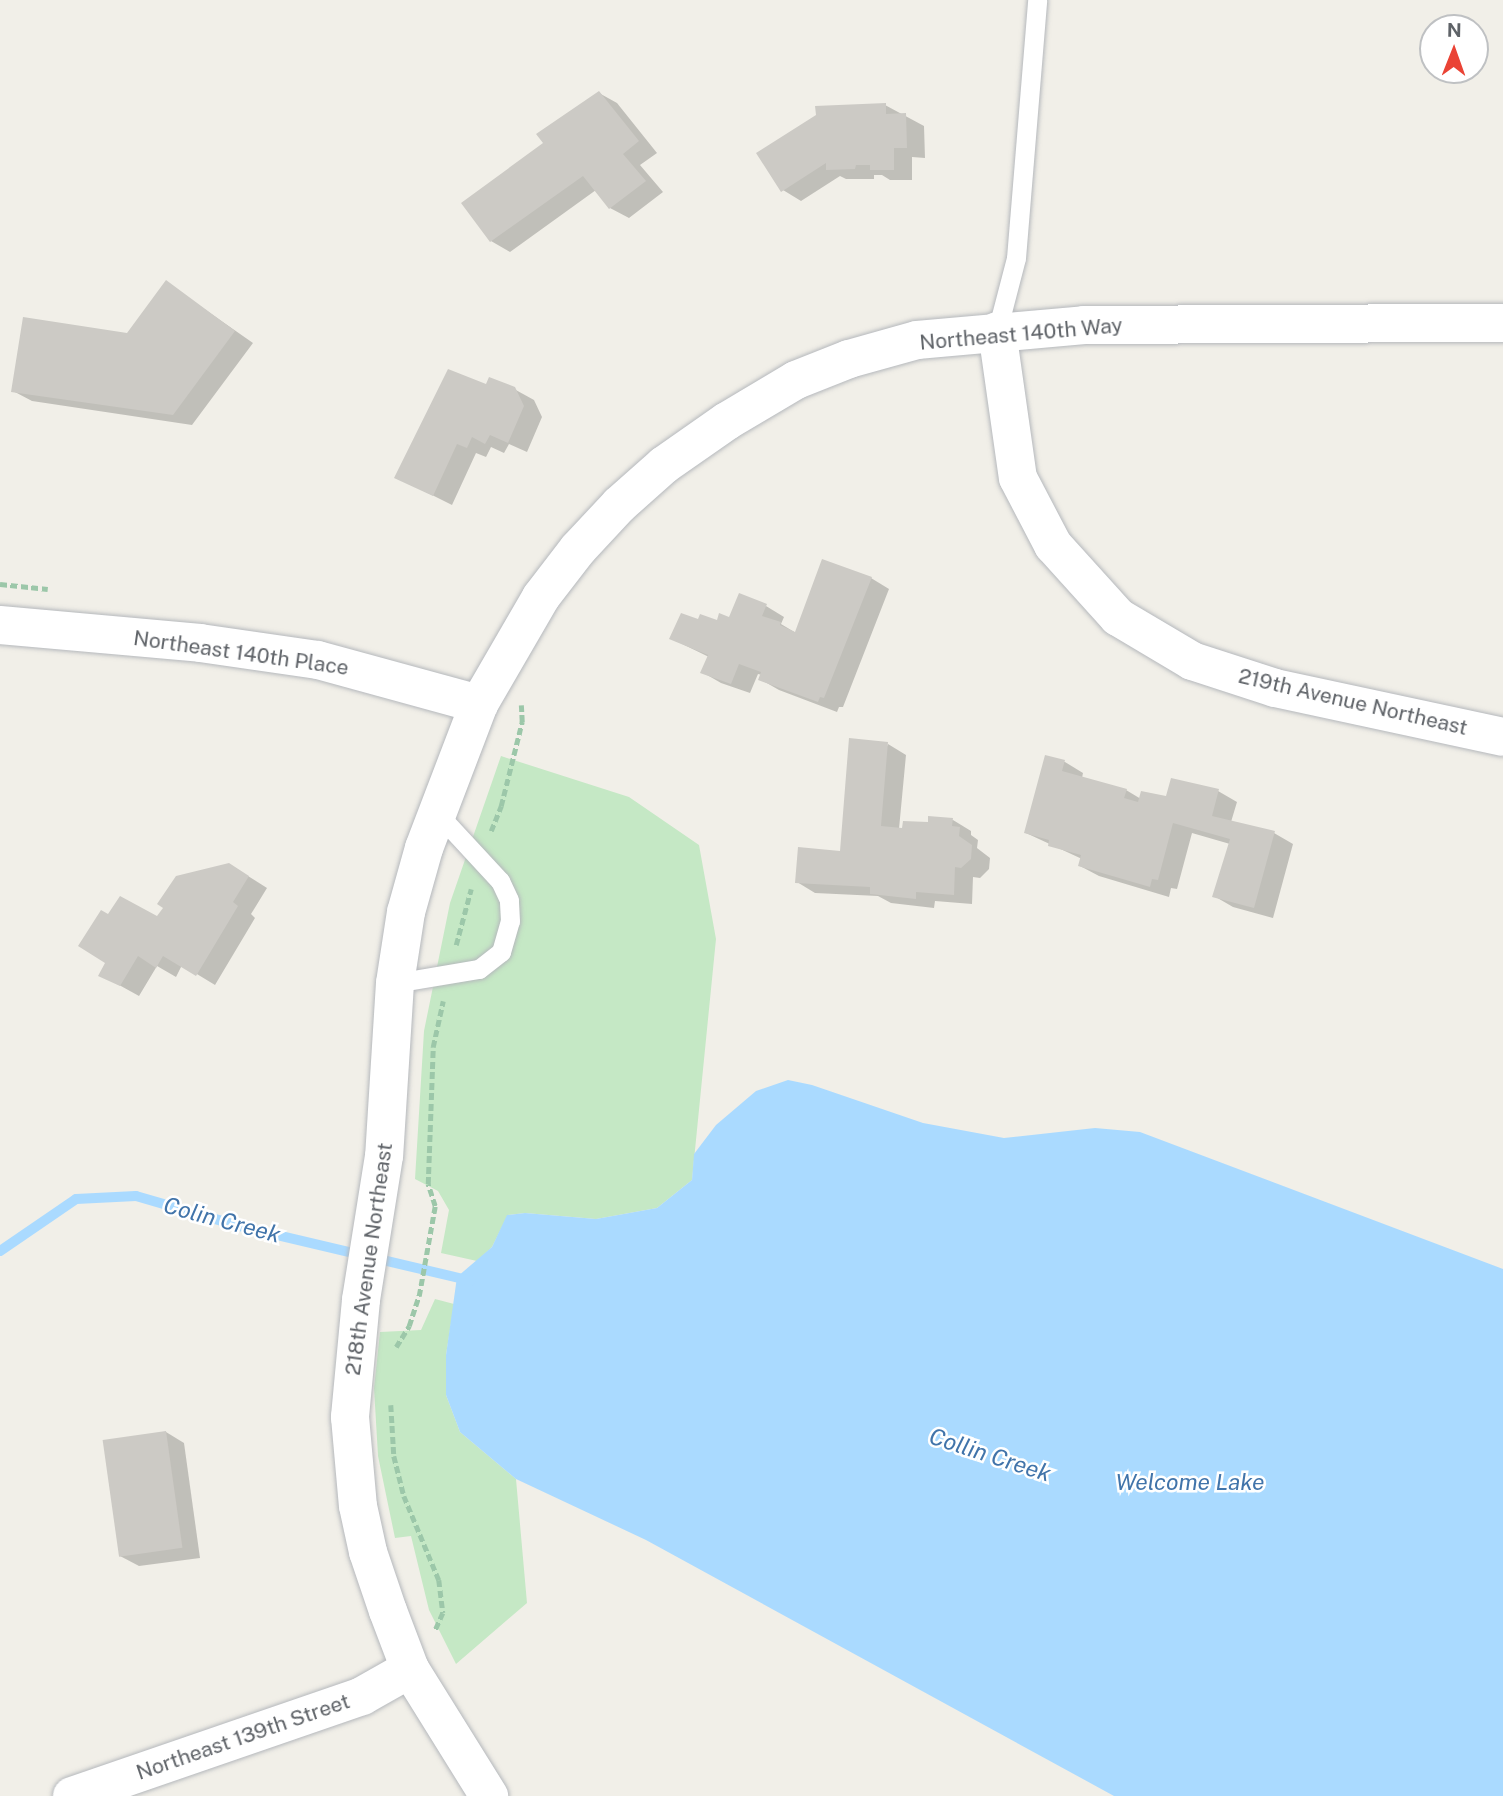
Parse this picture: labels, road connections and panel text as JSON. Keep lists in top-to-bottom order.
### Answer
{
  "streets": {
    "street": [
      "Northeast 140th Way",
      "Northeast 140th Place",
      "219th Avenue Northeast",
      "218th Avenue Northeast",
      "Northeast 139th Street"
    ]
  },
  "crossings": [
    ["Northeast 140th Way", "Northeast 140th Place"],
    ["Northeast 140th Way", "219th Avenue Northeast"],
    ["Northeast 140th Way", "218th Avenue Northeast"],
    ["Northeast 140th Place", "218th Avenue Northeast"],
    ["218th Avenue Northeast", "Northeast 139th Street"]
  ],
  "water": ["Colin Creek", "Collin Creek", "Welcome Lake"],
  "north": "top"
}
